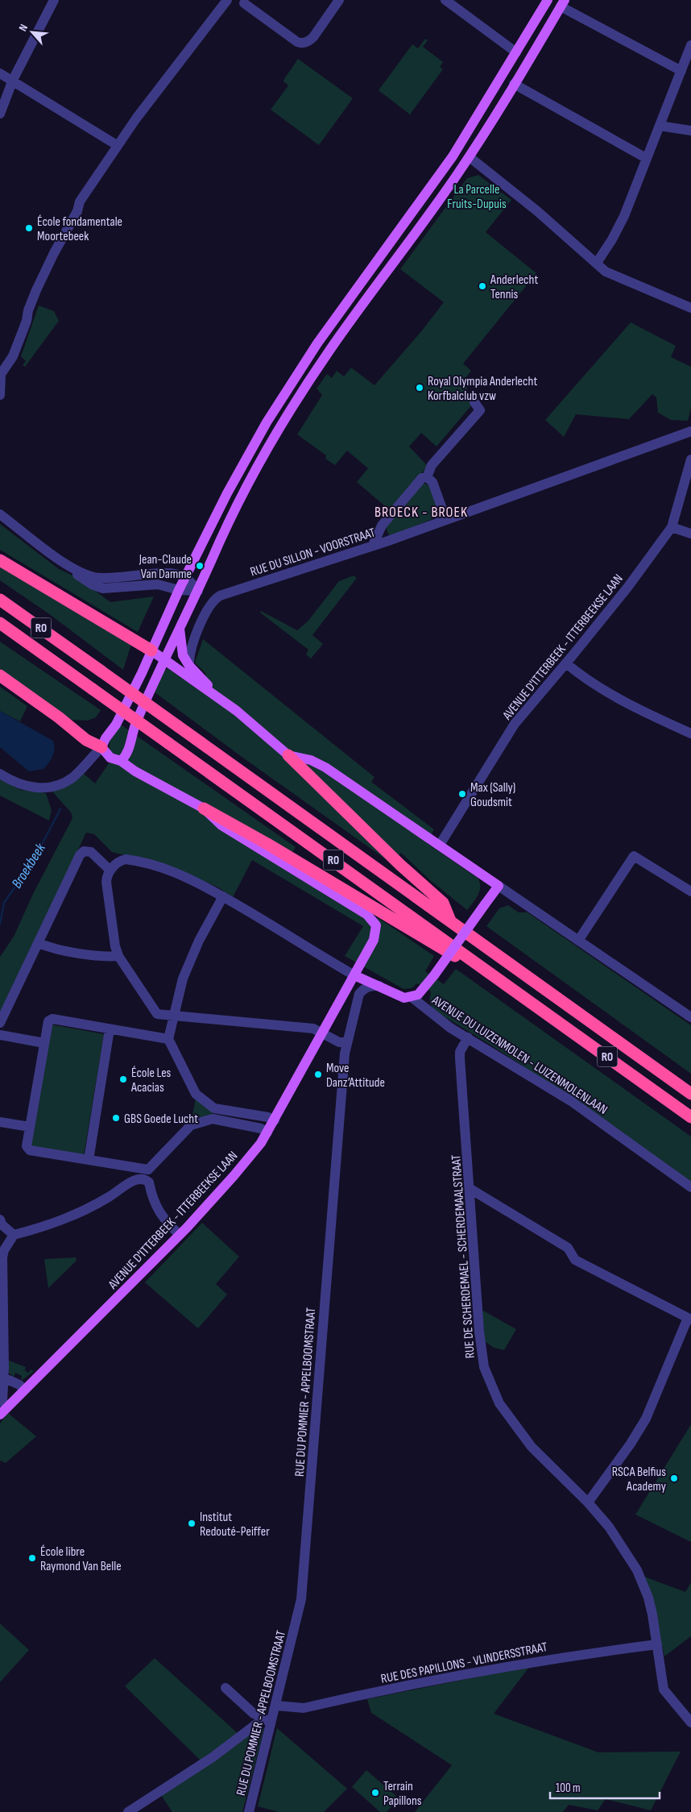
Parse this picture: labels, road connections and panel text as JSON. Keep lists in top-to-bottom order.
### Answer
{
  "streets": {
    "highway": ["R0"],
    "main road": ["AVENUE D'ITTERBEEK - ITTERBEEKSE LAAN", "AVENUE DU LUIZENMOLEN - LUIZENMOLENLAAN"],
    "street": [
      "RUE DU SILLON - VOORSTRAAT",
      "RUE DE SCHERDEMAEL - SCHERDEMAALSTRAAT",
      "RUE DU POMMIER - APPELBOOMSTRAAT",
      "RUE DES PAPILLONS - VLINDERSSTRAAT"
    ]
  },
  "crossings": [
    ["AVENUE DU LUIZENMOLEN - LUIZENMOLENLAAN", "RUE DE SCHERDEMAEL - SCHERDEMAALSTRAAT"],
    ["RUE DE SCHERDEMAEL - SCHERDEMAALSTRAAT", "RUE DES PAPILLONS - VLINDERSSTRAAT"],
    ["RUE DU POMMIER - APPELBOOMSTRAAT", "RUE DES PAPILLONS - VLINDERSSTRAAT"]
  ],
  "districts": ["BROECK - BROEK"],
  "water": ["Broekbeek"],
  "parks": ["La Parcelle Fruits-Dupuis"],
  "places": [
    "École fondamentale Moortebeek",
    "Anderlecht Tennis",
    "Royal Olympia Anderlecht Korfbalclub vzw",
    "Jean-Claude Van Damme",
    "Max (Sally) Goudsmit",
    "Move Danz’Attitude",
    "École Les Acacias",
    "GBS Goede Lucht",
    "RSCA Belfius Academy",
    "Institut Redouté-Peiffer",
    "École libre Raymond Van Belle",
    "Terrain Papillons"
  ],
  "scale_bar": "100 m",
  "north": "top left"
}
